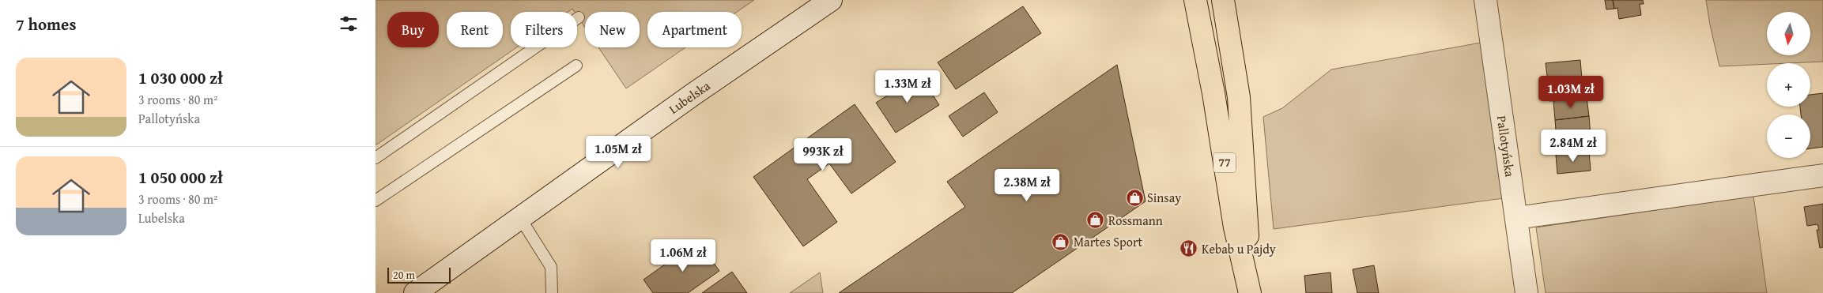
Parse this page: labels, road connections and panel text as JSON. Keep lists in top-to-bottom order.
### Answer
{
  "streets": {
    "main road": ["77"],
    "street": ["Lubelska", "Pallotyńska"]
  },
  "places": {
    "shop": ["Sinsay", "Rossmann", "Martes Sport"],
    "restaurant": ["Kebab u Pajdy"]
  },
  "scale_bar": "20 m",
  "north": "bottom",
  "page": {
    "heading": "7 homes",
    "map_buttons": ["+", "−"],
    "chip": [
      "Buy",
      "Rent",
      "Filters",
      "New",
      "Apartment"
    ],
    "list": [
      {
        "name": "1 030 000 zł",
        "note": "3 rooms · 80 m² · Pallotyńska"
      },
      {
        "name": "1 050 000 zł",
        "note": "3 rooms · 80 m² · Lubelska"
      }
    ],
    "price": [
      "1.33M zł",
      "1.03M zł",
      "2.84M zł",
      "1.05M zł",
      "993K zł",
      "2.38M zł",
      "1.06M zł"
    ],
    "scale": "20 m"
  }
}
